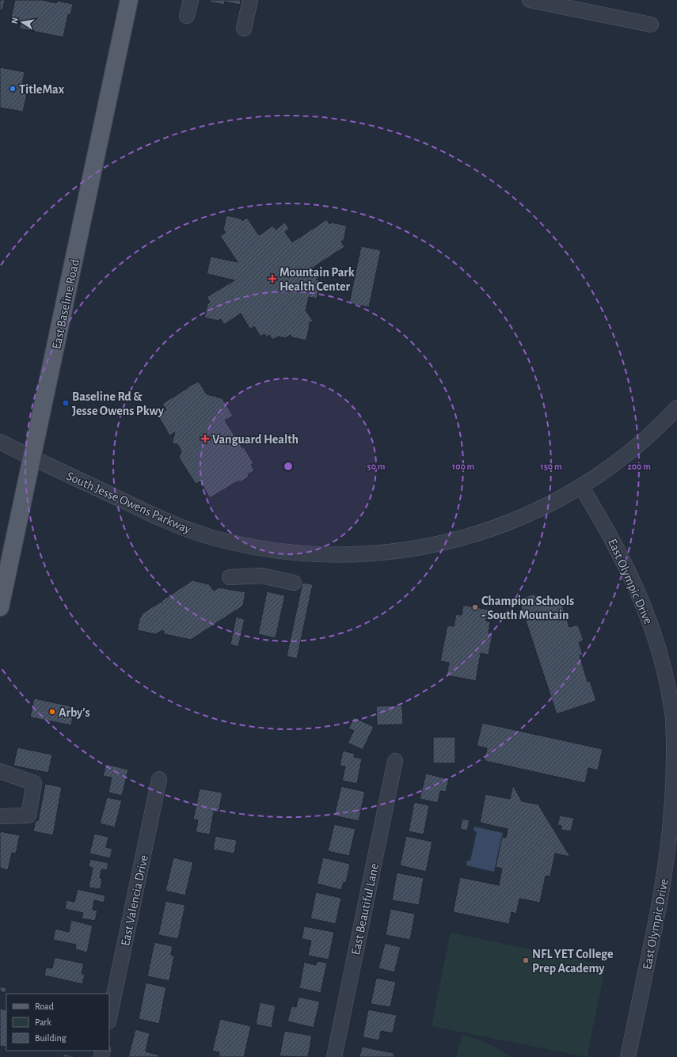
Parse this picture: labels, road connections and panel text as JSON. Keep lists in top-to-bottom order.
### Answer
{
  "streets": {
    "main road": ["East Baseline Road"],
    "street": [
      "South Jesse Owens Parkway",
      "East Olympic Drive",
      "East Valencia Drive",
      "East Beautiful Lane"
    ]
  },
  "crossings": [
    ["East Baseline Road", "South Jesse Owens Parkway"],
    ["South Jesse Owens Parkway", "East Olympic Drive"]
  ],
  "places": {
    "other": [
      "TitleMax",
      "Champion Schools - South Mountain",
      "Arby's",
      "NFL YET College Prep Academy"
    ],
    "health": ["Mountain Park Health Center", "Vanguard Health"],
    "transit": ["Baseline Rd & Jesse Owens Pkwy"]
  },
  "legend": ["Road", "Park", "Building"],
  "north": "left",
  "rings": [
    "50 m",
    "100 m",
    "150 m",
    "200 m"
  ]
}
